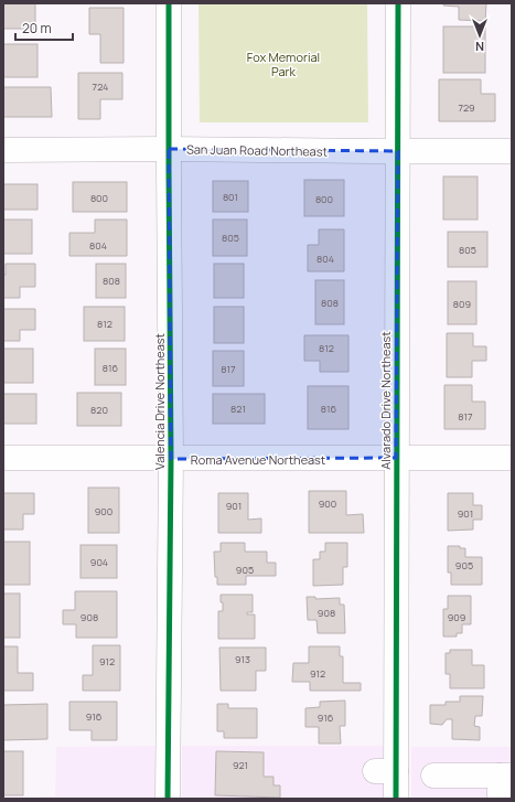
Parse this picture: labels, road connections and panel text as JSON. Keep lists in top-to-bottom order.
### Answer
{
  "streets": {
    "street": [
      "San Juan Road Northeast",
      "Alvarado Drive Northeast",
      "Valencia Drive Northeast",
      "Roma Avenue Northeast"
    ]
  },
  "crossings": [
    ["San Juan Road Northeast", "Alvarado Drive Northeast"],
    ["San Juan Road Northeast", "Valencia Drive Northeast"],
    ["Alvarado Drive Northeast", "Roma Avenue Northeast"],
    ["Valencia Drive Northeast", "Roma Avenue Northeast"]
  ],
  "parks": ["Fox Memorial Park"],
  "house_numbers": [
    "724",
    "729",
    "801",
    "800",
    "800",
    "805",
    "804",
    "805",
    "804",
    "808",
    "808",
    "809",
    "812",
    "812",
    "816",
    "817",
    "821",
    "816",
    "820",
    "817",
    "900",
    "901",
    "900",
    "901",
    "904",
    "905",
    "905",
    "908",
    "908",
    "909",
    "913",
    "912",
    "912",
    "916",
    "916",
    "921"
  ],
  "scale_bar": "20 m",
  "north": "bottom"
}
